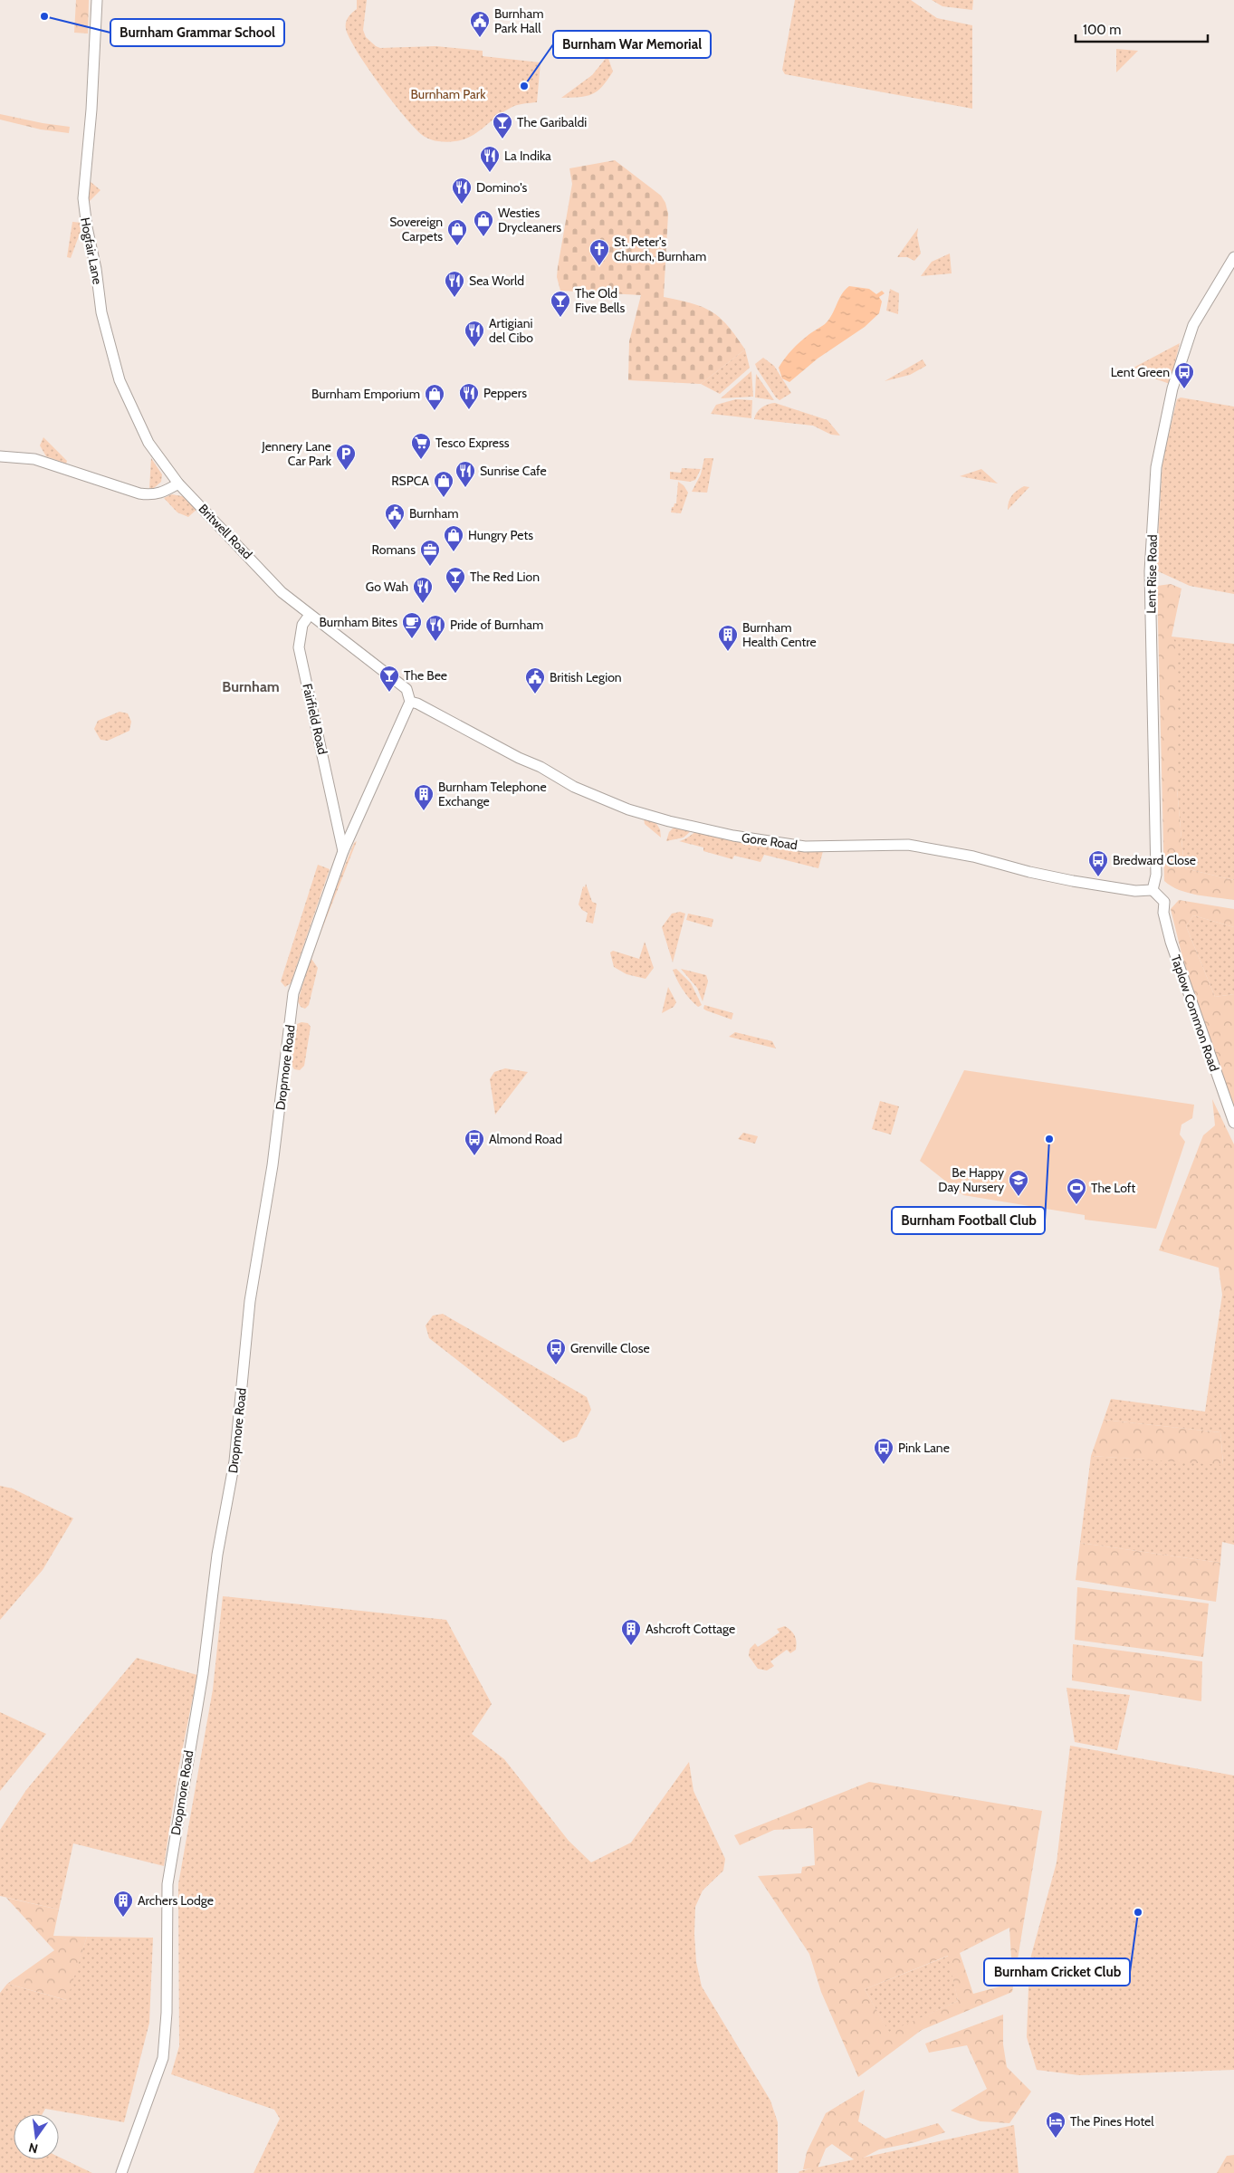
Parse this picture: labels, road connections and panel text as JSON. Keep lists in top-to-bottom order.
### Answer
{
  "streets": {
    "street": [
      "Hogfair Lane",
      "Britwell Road",
      "Lent Rise Road",
      "Fairfield Road",
      "Gore Road",
      "Taplow Common Road",
      "Dropmore Road"
    ]
  },
  "crossings": [
    ["Hogfair Lane", "Britwell Road"],
    ["Britwell Road", "Fairfield Road"],
    ["Britwell Road", "Gore Road"],
    ["Britwell Road", "Dropmore Road"],
    ["Lent Rise Road", "Gore Road"],
    ["Lent Rise Road", "Taplow Common Road"],
    ["Fairfield Road", "Dropmore Road"],
    ["Gore Road", "Taplow Common Road"],
    ["Gore Road", "Dropmore Road"]
  ],
  "districts": ["Burnham"],
  "parks": ["Burnham Park"],
  "places": {
    "other": [
      "Burnham Grammar School",
      "Burnham War Memorial",
      "Burnham Football Club",
      "Burnham Cricket Club"
    ],
    "public building": ["Burnham Park Hall", "Burnham", "British Legion"],
    "bar": [
      "The Garibaldi",
      "The Old Five Bells",
      "The Red Lion",
      "The Bee"
    ],
    "restaurant": [
      "La Indika",
      "Domino's",
      "Sea World",
      "Artigiani del Cibo",
      "Peppers",
      "Sunrise Cafe",
      "Go Wah",
      "Pride of Burnham"
    ],
    "shop": [
      "Westies Drycleaners",
      "Sovereign Carpets",
      "Burnham Emporium",
      "RSPCA",
      "Hungry Pets"
    ],
    "church": ["St. Peter's Church, Burnham"],
    "bus stop": [
      "Lent Green",
      "Bredward Close",
      "Almond Road",
      "Grenville Close",
      "Pink Lane"
    ],
    "supermarket": ["Tesco Express"],
    "parking": ["Jennery Lane Car Park"],
    "office": ["Romans"],
    "cafe": ["Burnham Bites"],
    "building": [
      "Burnham Health Centre",
      "Burnham Telephone Exchange",
      "Ashcroft Cottage",
      "Archers Lodge"
    ],
    "school or university": ["Be Happy Day Nursery"],
    "sports": ["The Loft"],
    "hotel": ["The Pines Hotel"]
  },
  "scale_bar": "100 m",
  "north": "bottom"
}
